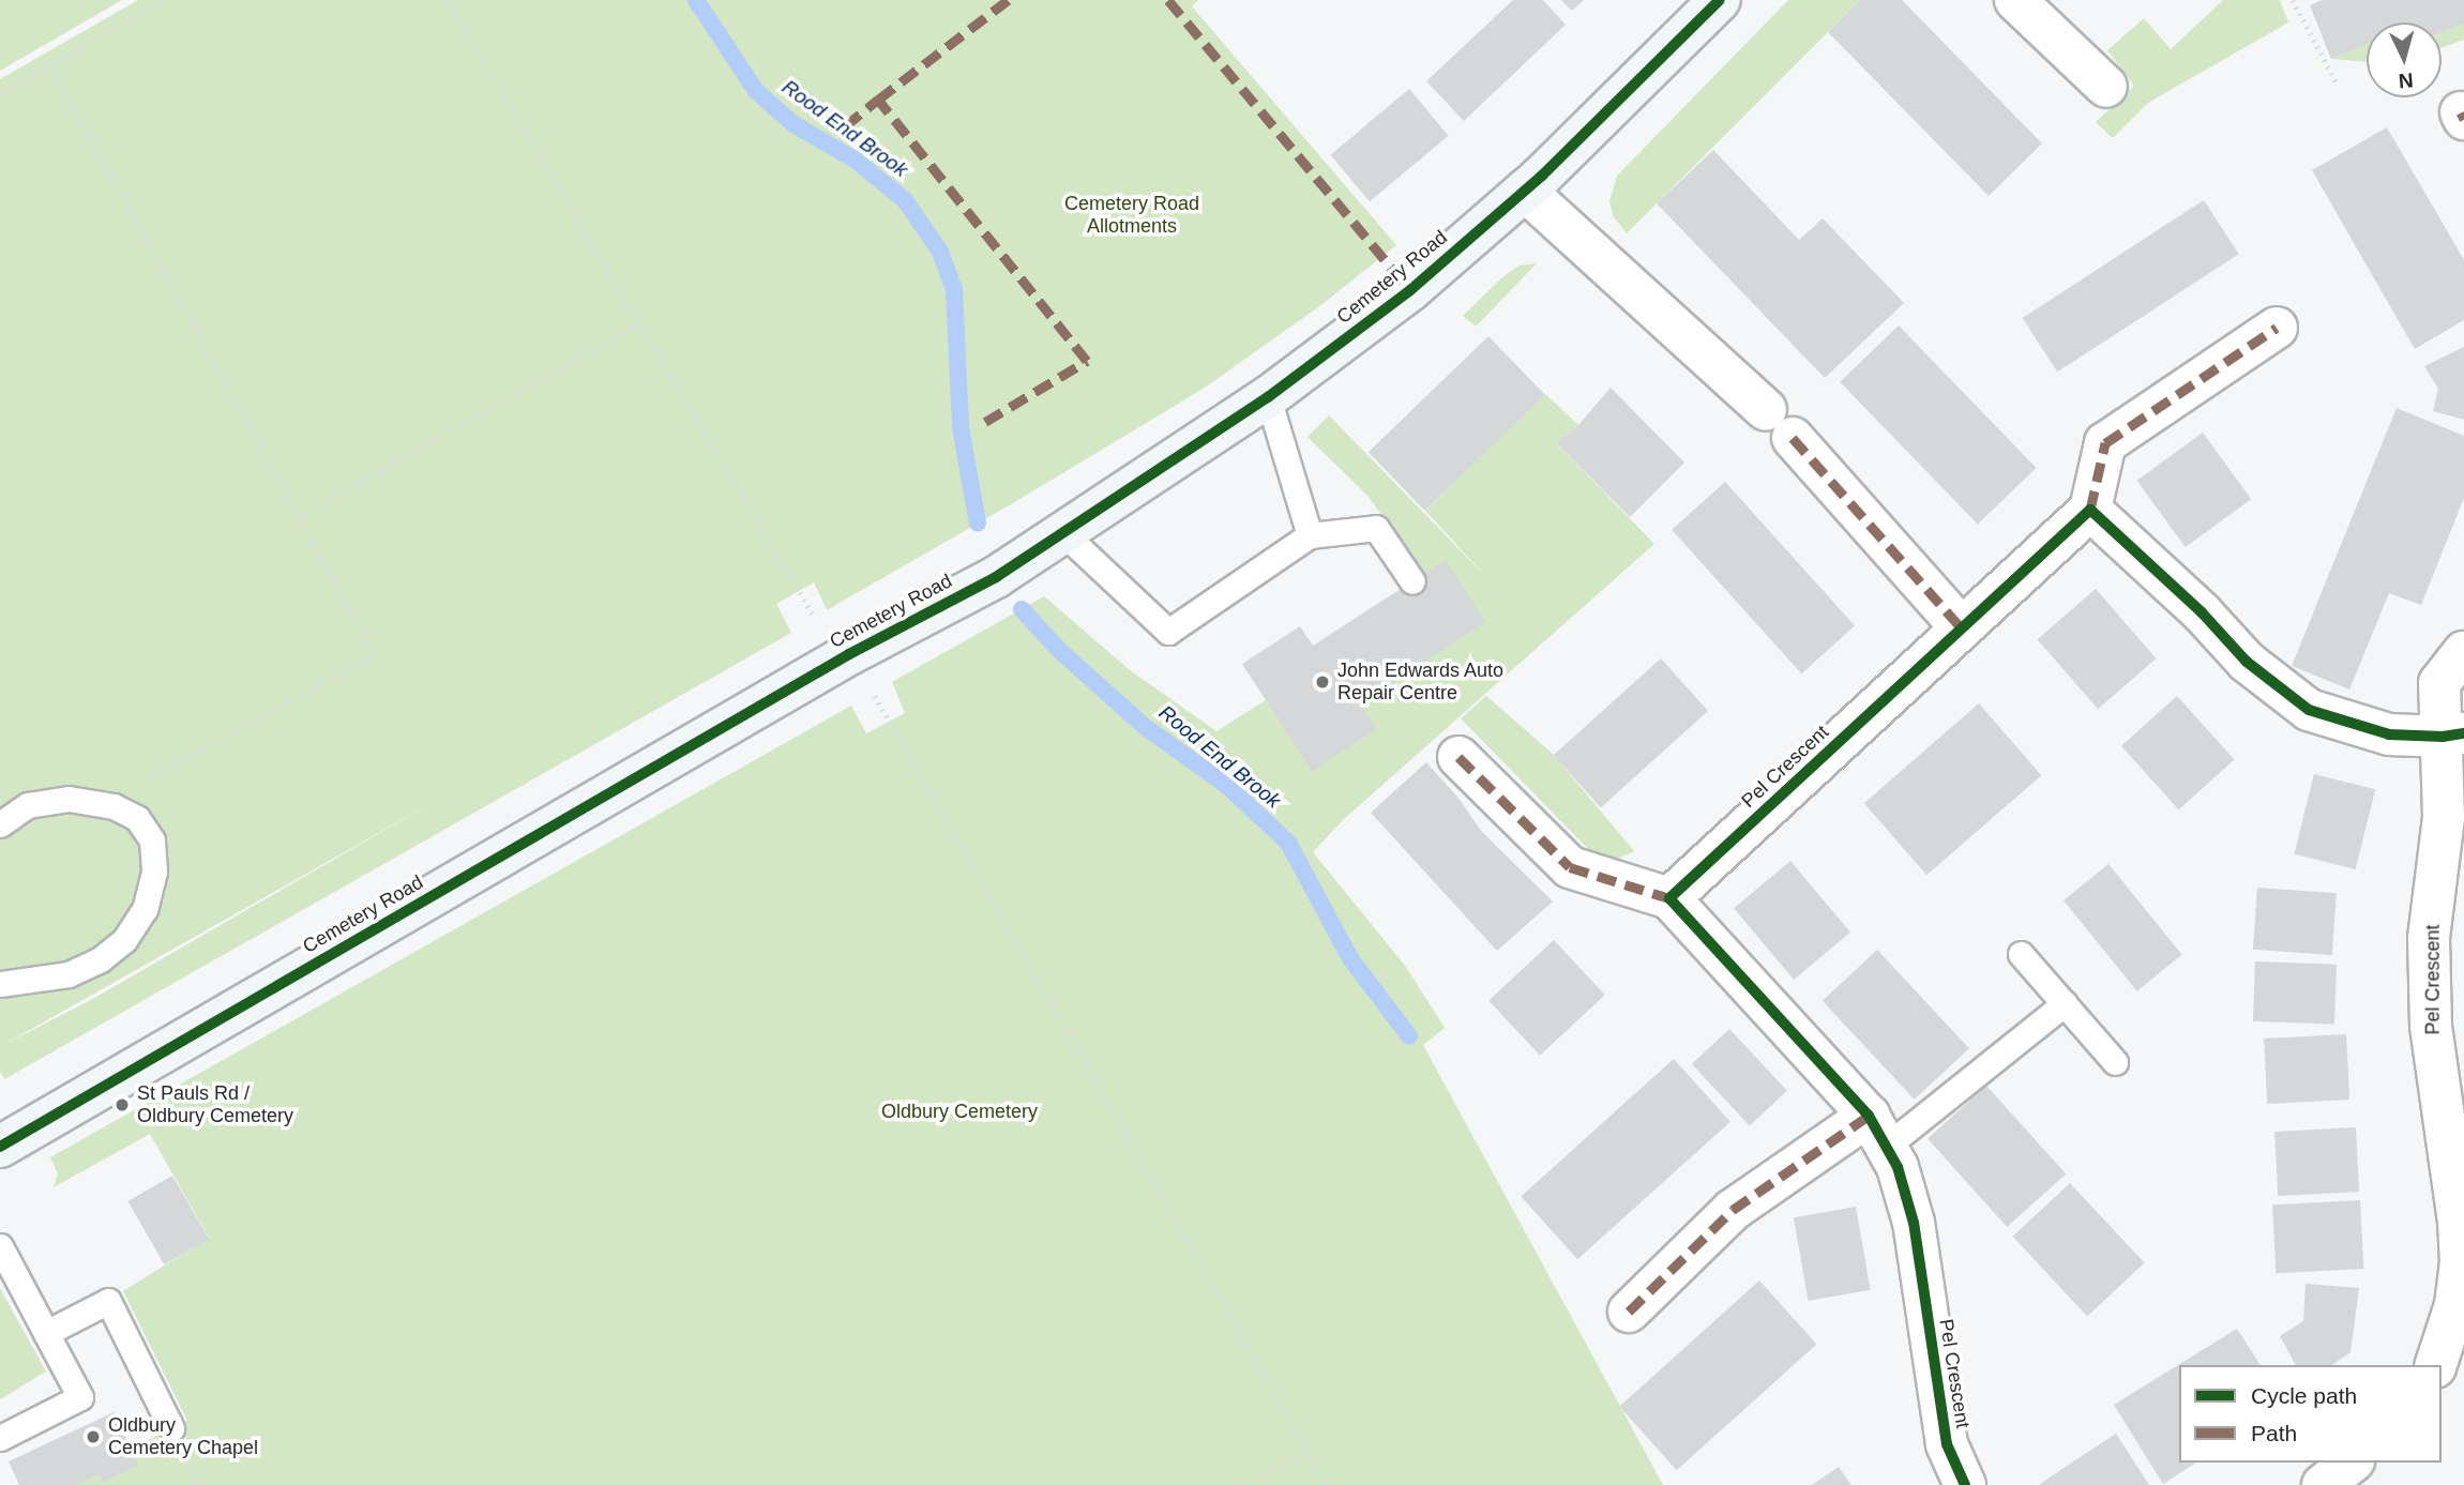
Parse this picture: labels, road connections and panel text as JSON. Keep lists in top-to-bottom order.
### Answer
{
  "streets": {
    "main road": ["Cemetery Road"],
    "street": ["Pel Crescent"]
  },
  "water": ["Rood End Brook"],
  "parks": ["Cemetery Road Allotments", "Oldbury Cemetery"],
  "places": ["John Edwards Auto Repair Centre", "St Pauls Rd / Oldbury Cemetery", "Oldbury Cemetery Chapel"],
  "legend": ["Cycle path", "Path"],
  "north": "bottom"
}
